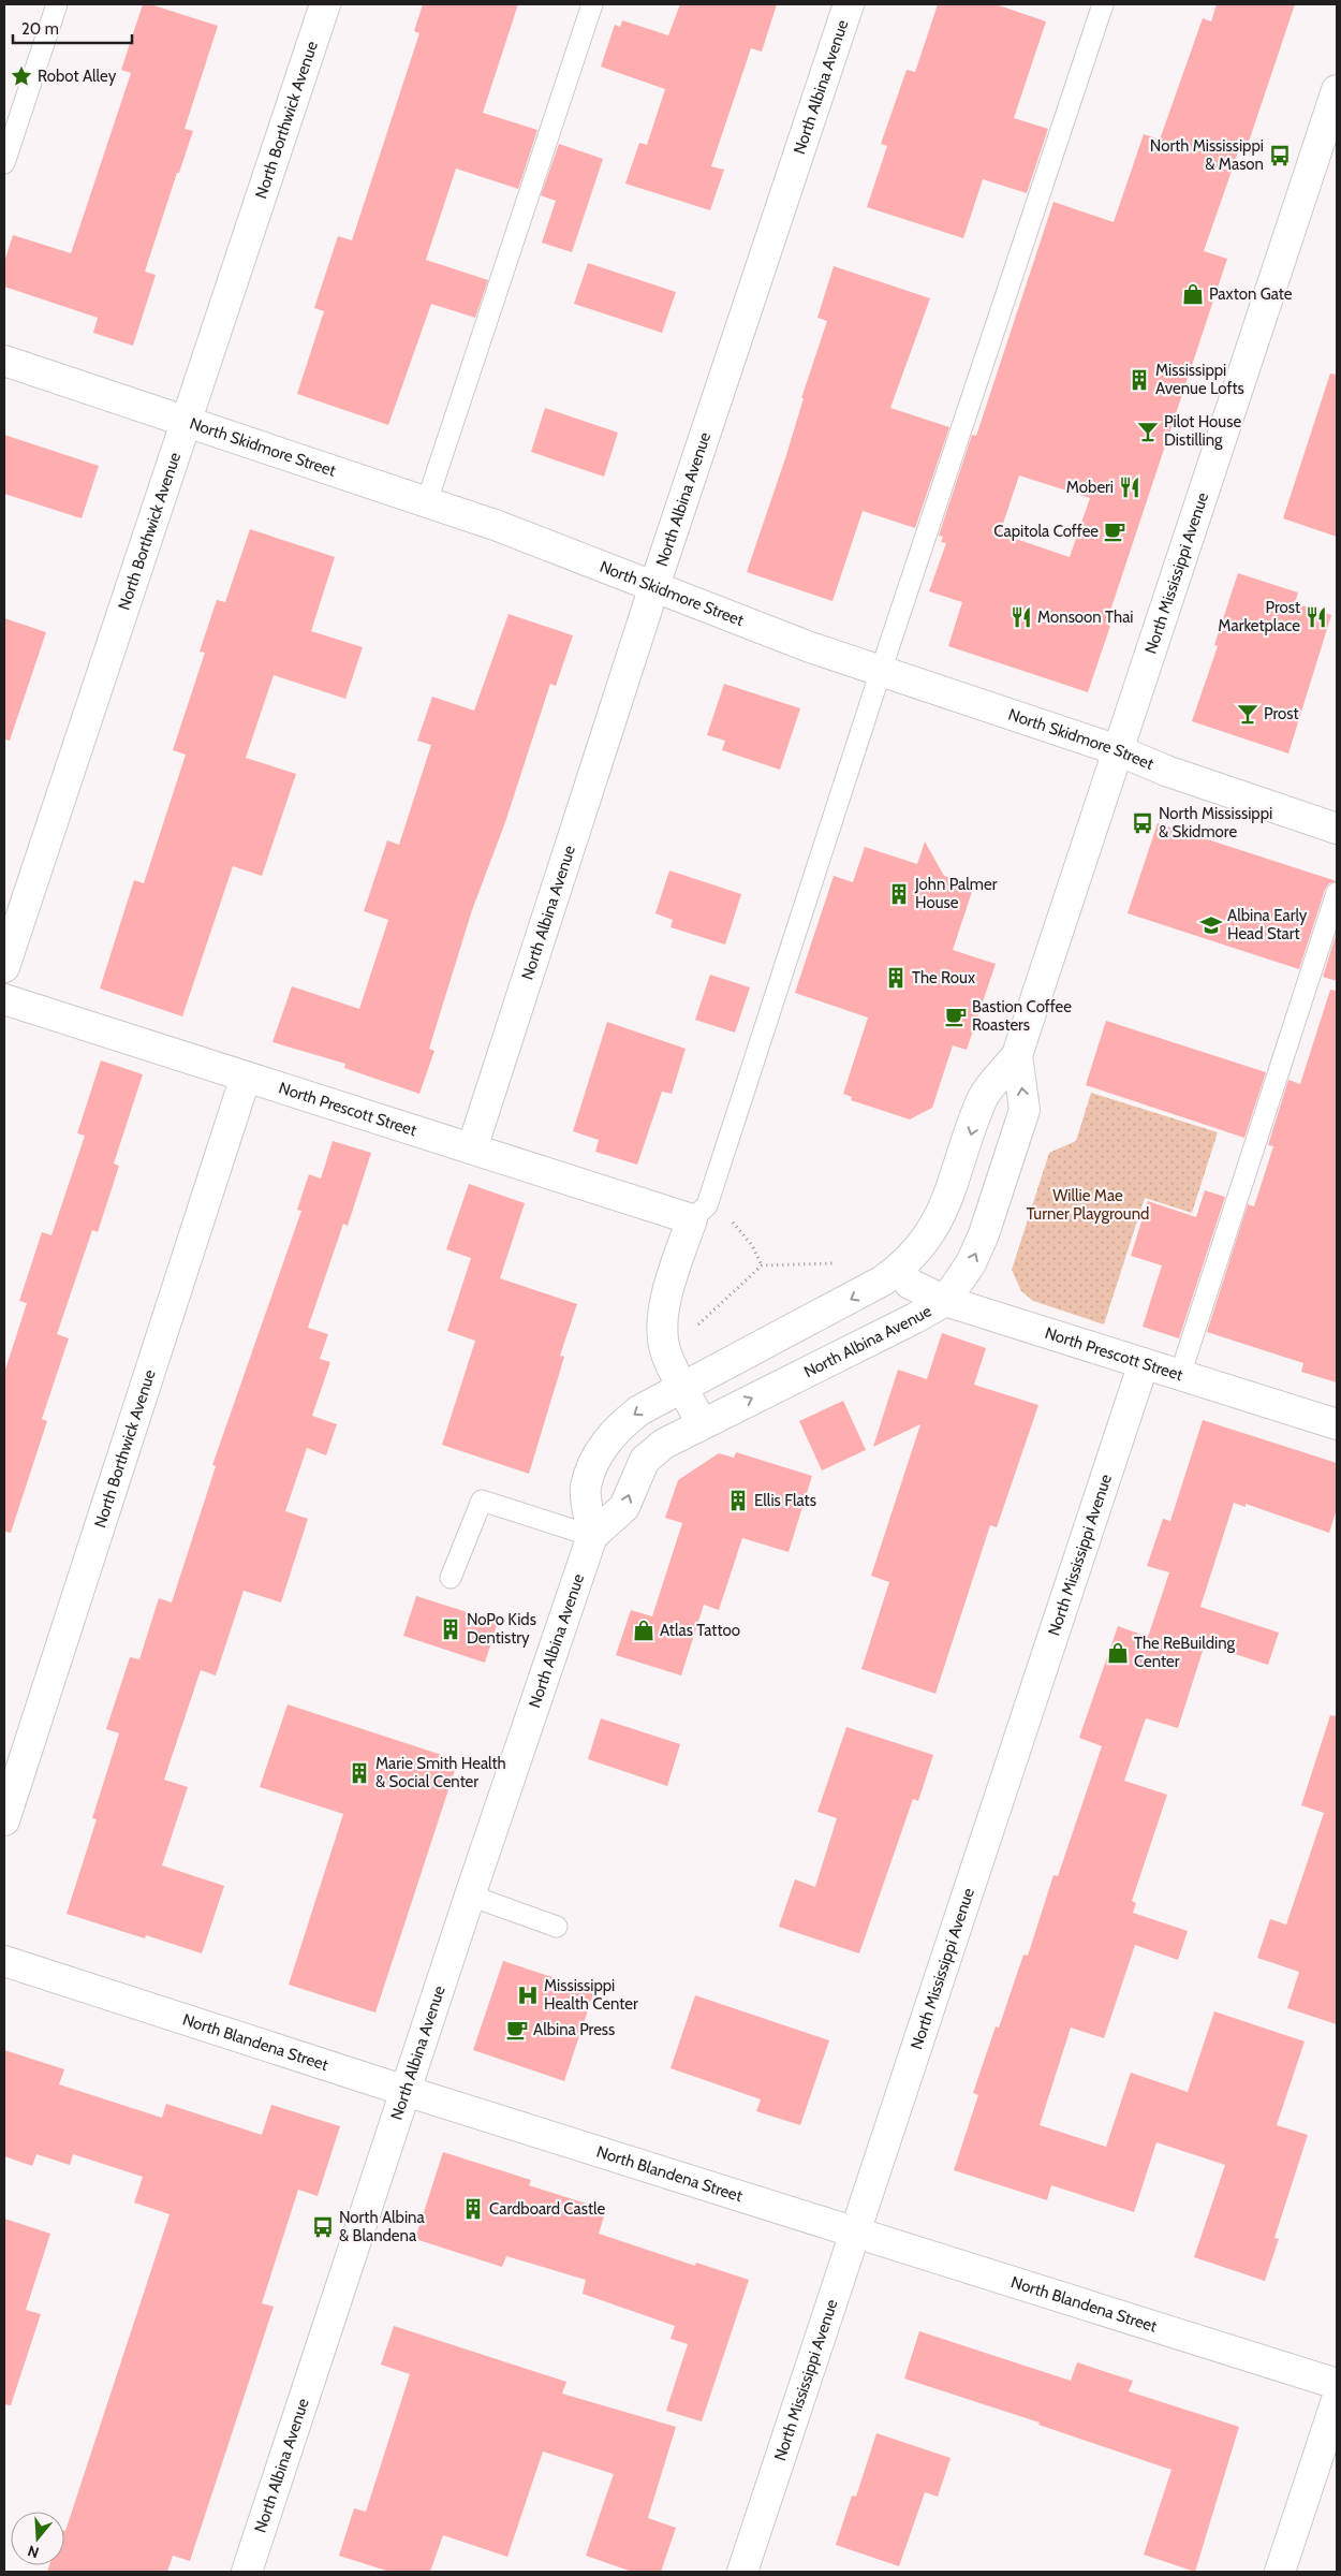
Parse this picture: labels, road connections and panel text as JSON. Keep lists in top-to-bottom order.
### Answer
{
  "streets": {
    "street": [
      "North Albina Avenue",
      "North Borthwick Avenue",
      "North Skidmore Street",
      "North Mississippi Avenue",
      "North Prescott Street",
      "North Blandena Street"
    ]
  },
  "crossings": [
    ["North Albina Avenue", "North Skidmore Street"],
    ["North Albina Avenue", "North Mississippi Avenue"],
    ["North Albina Avenue", "North Prescott Street"],
    ["North Albina Avenue", "North Blandena Street"],
    ["North Borthwick Avenue", "North Skidmore Street"],
    ["North Borthwick Avenue", "North Prescott Street"],
    ["North Skidmore Street", "North Mississippi Avenue"],
    ["North Mississippi Avenue", "North Prescott Street"],
    ["North Mississippi Avenue", "North Blandena Street"]
  ],
  "parks": ["Willie Mae Turner Playground"],
  "places": {
    "place": ["Robot Alley"],
    "bus stop": ["North Mississippi & Mason", "North Mississippi & Skidmore", "North Albina & Blandena"],
    "shop": ["Paxton Gate", "Atlas Tattoo", "The ReBuilding Center"],
    "building": [
      "Mississippi Avenue Lofts",
      "John Palmer House",
      "The Roux",
      "Ellis Flats",
      "NoPo Kids Dentistry",
      "Marie Smith Health & Social Center",
      "Cardboard Castle"
    ],
    "bar": ["Pilot House Distilling", "Prost"],
    "restaurant": ["Moberi", "Monsoon Thai", "Prost Marketplace"],
    "cafe": ["Capitola Coffee", "Bastion Coffee Roasters", "Albina Press"],
    "school or university": ["Albina Early Head Start"],
    "hospital": ["Mississippi Health Center"]
  },
  "scale_bar": "20 m",
  "north": "bottom"
}
